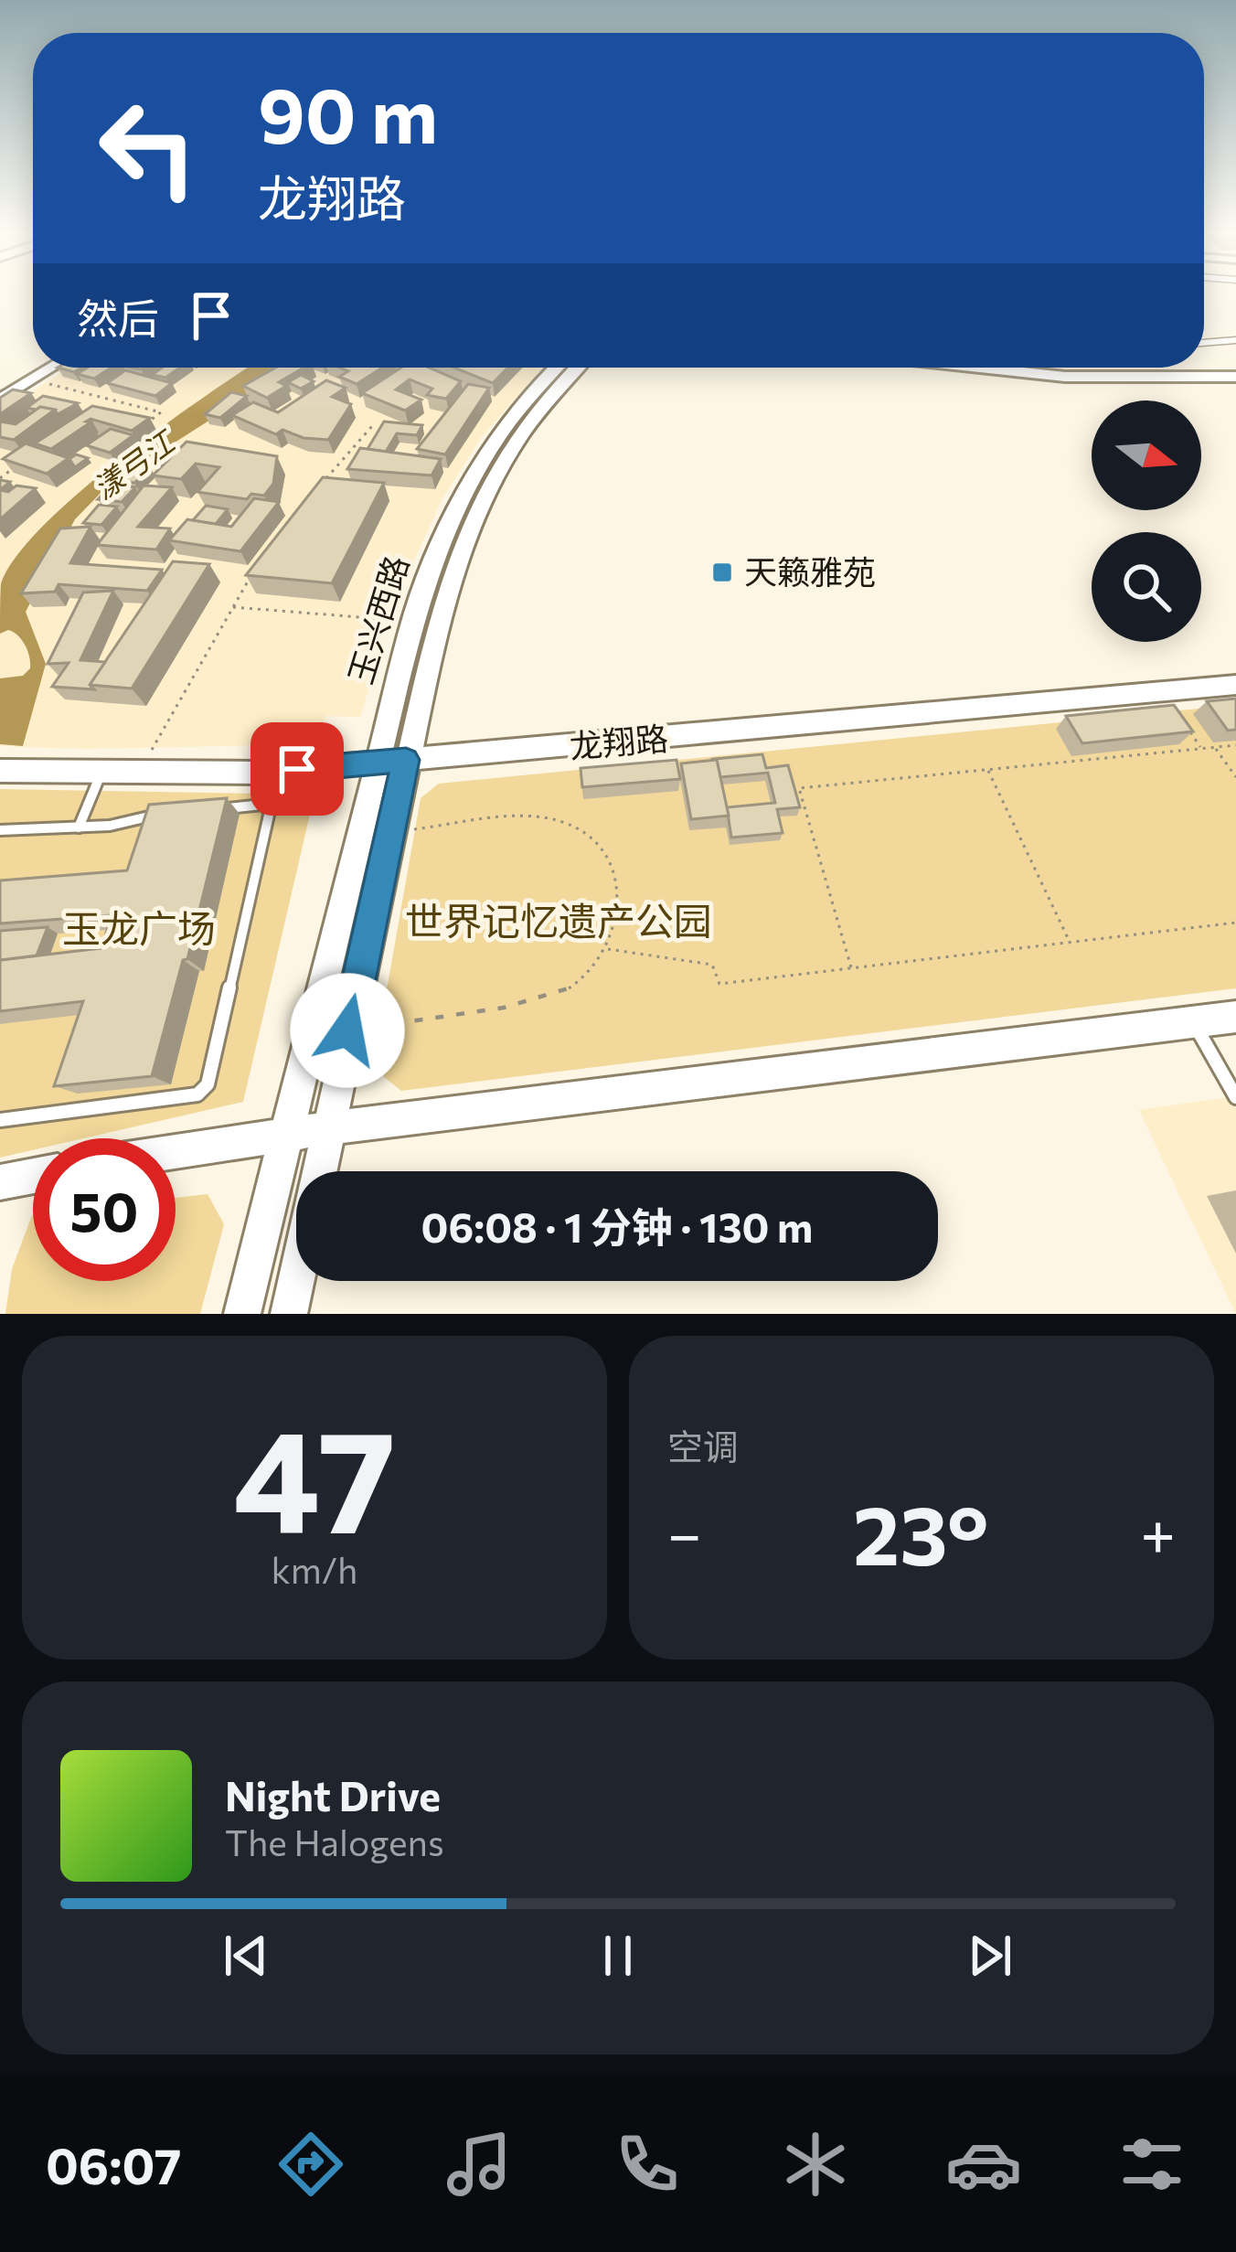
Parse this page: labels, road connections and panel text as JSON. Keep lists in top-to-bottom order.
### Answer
{
  "streets": {
    "main road": ["玉兴西路", "龙翔路"]
  },
  "crossings": [
    ["玉兴西路", "龙翔路"]
  ],
  "water": ["漾弓江"],
  "parks": ["世界记忆遗产公园", "玉龙广场"],
  "places": {
    "transit": ["天籁雅苑"]
  },
  "north": "right",
  "page": {
    "turn": ["90 m", "龙翔路"],
    "then": "然后",
    "limit": "50",
    "trip": "06:08 · 1 分钟 · 130 m",
    "tile": [
      ["47", "km/h"],
      "空调"
    ],
    "heat": ["−", "23°", "+"],
    "song": ["Night Drive", "The Halogens"],
    "tabs": "06:07"
  }
}
